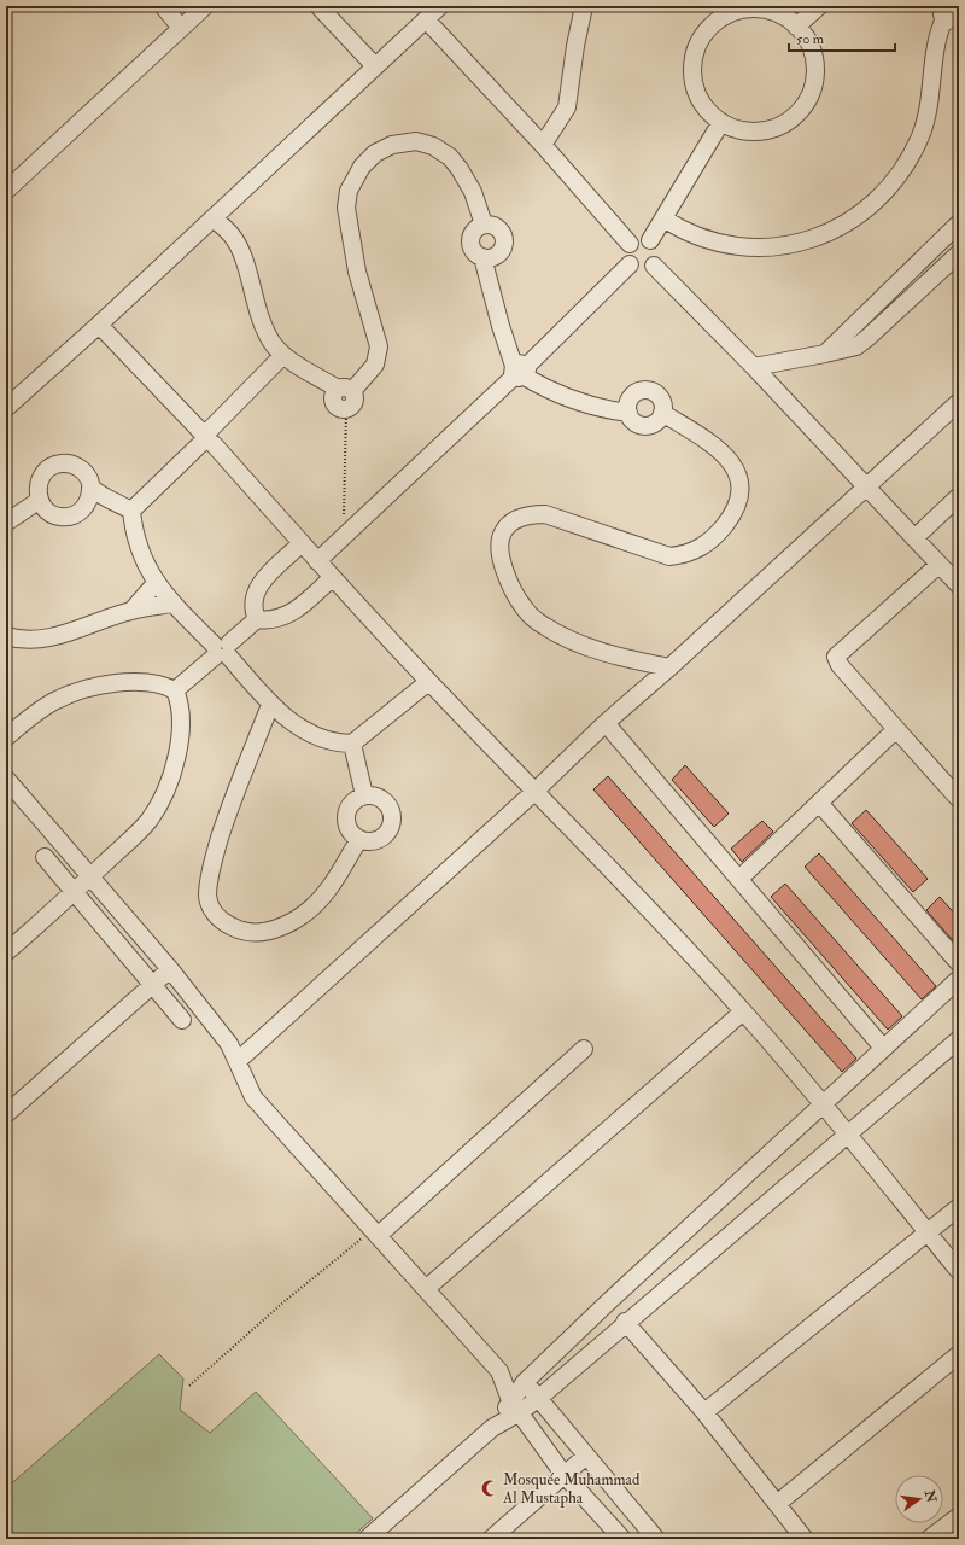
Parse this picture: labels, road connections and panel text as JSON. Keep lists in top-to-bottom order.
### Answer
{
  "places": {
    "mosque": ["Mosquée Muhammad Al Mustapha"]
  },
  "scale_bar": "50 m",
  "north": "right"
}
